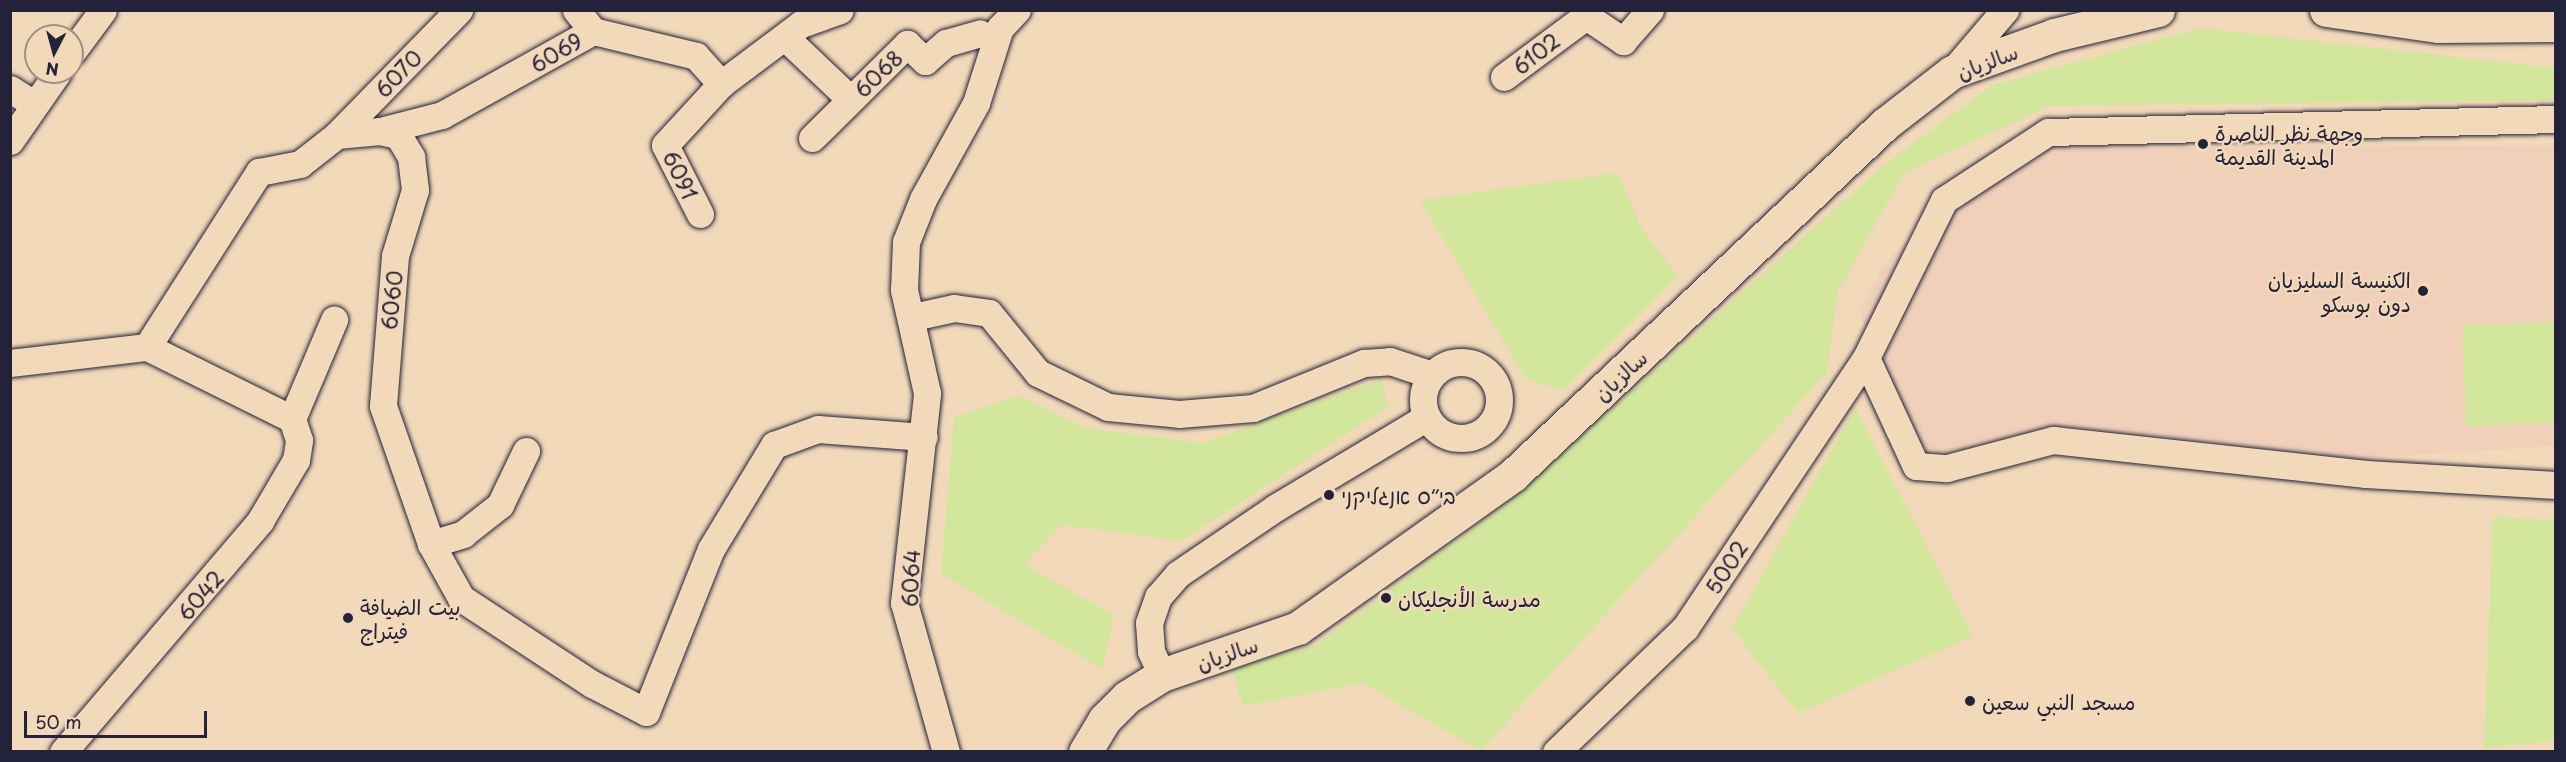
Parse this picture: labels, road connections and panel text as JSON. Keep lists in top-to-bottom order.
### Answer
{
  "streets": {
    "street": [
      "6069",
      "6102",
      "سالزيان",
      "6070",
      "6068",
      "6091",
      "6060",
      "5002",
      "6064",
      "6042"
    ]
  },
  "crossings": [
    ["6069", "6091"],
    ["6069", "6060"],
    ["6068", "6064"],
    ["6060", "6064"]
  ],
  "places": [
    "وجهة نظر الناصرة المدينة القديمة",
    "الكنيسة السليزيان دون بوسكو",
    "בי״ס אנגליקני",
    "مدرسة الأنجليكان",
    "بيت الضيافة فيتراج",
    "مسجد النبي سعين"
  ],
  "scale_bar": "50 m",
  "north": "bottom"
}
